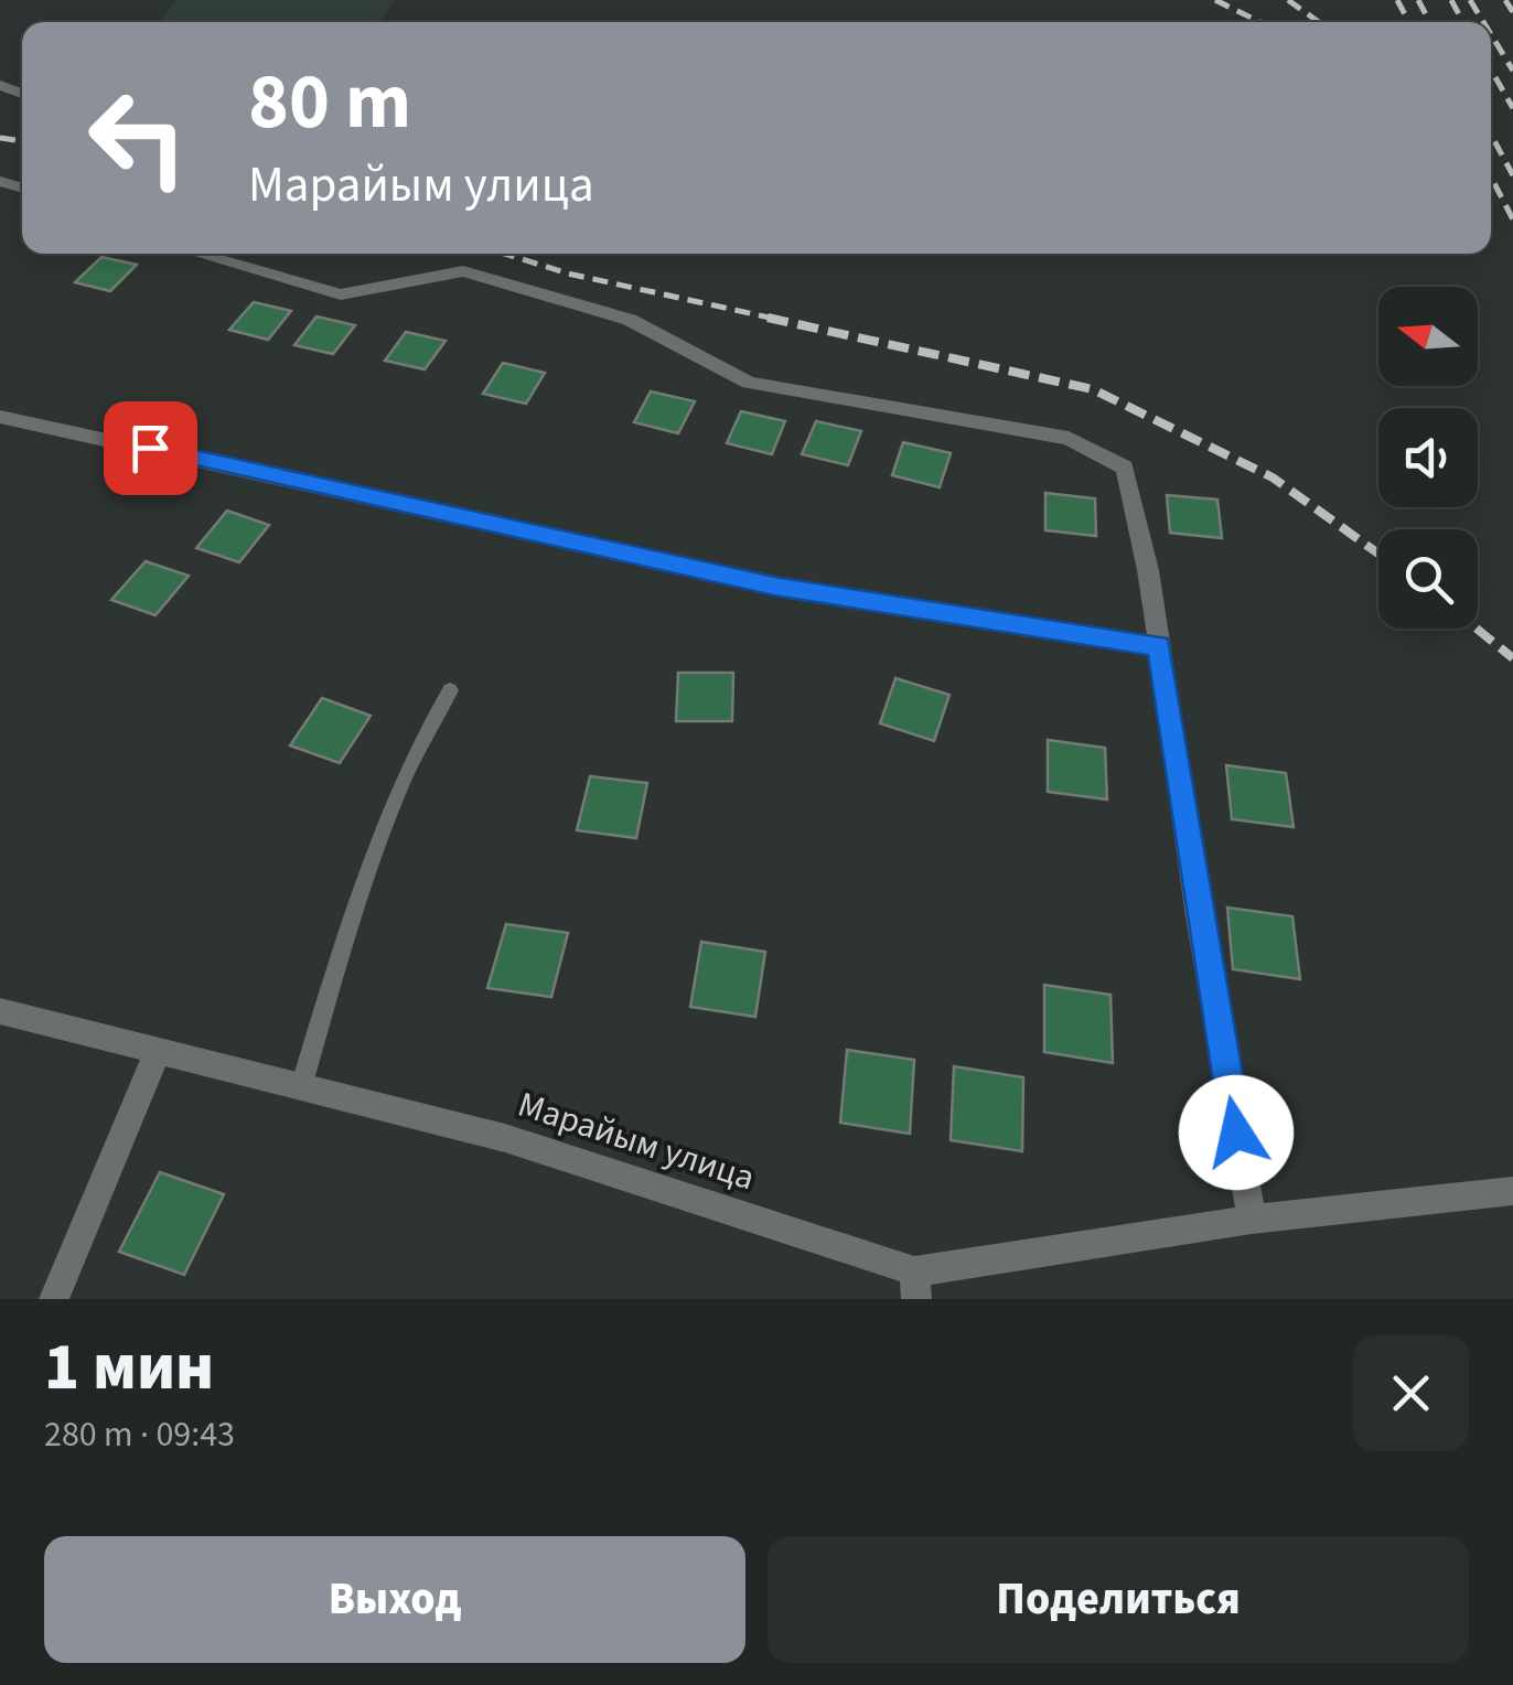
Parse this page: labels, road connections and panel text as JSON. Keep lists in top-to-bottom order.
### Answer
{
  "streets": {
    "street": ["Марайым улица"]
  },
  "north": "left",
  "page": {
    "turn": ["80 m", "Марайым улица"],
    "heading": ["1 мин", "280 m · 09:43"],
    "buttons": ["Выход", "Поделиться"]
  }
}
